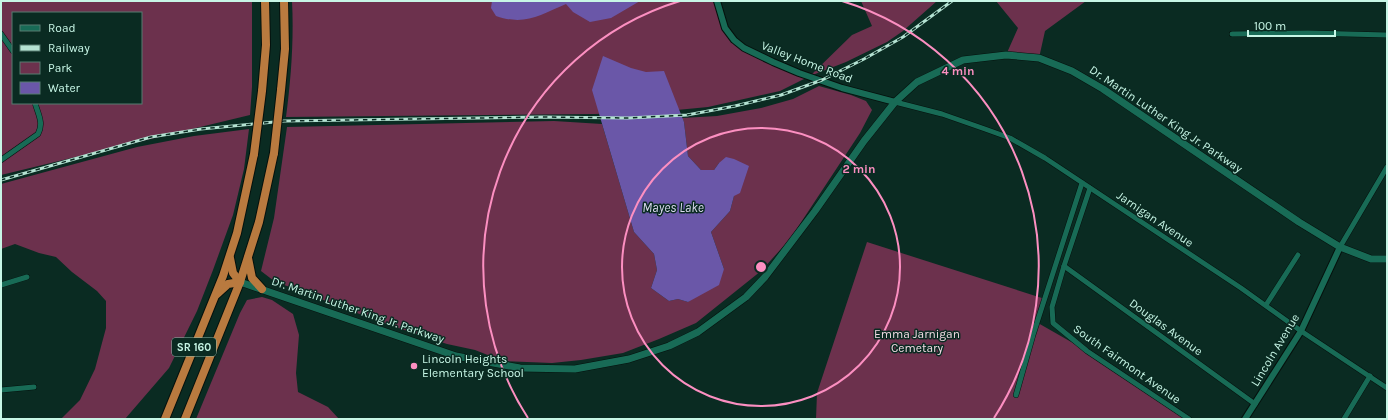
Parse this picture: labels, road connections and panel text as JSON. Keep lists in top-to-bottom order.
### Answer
{
  "streets": {
    "highway": ["SR 160"],
    "main road": ["Dr. Martin Luther King Jr. Parkway"],
    "street": [
      "Valley Home Road",
      "Jarnigan Avenue",
      "Douglas Avenue",
      "Lincoln Avenue",
      "South Fairmont Avenue"
    ]
  },
  "crossings": [
    ["Valley Home Road", "Dr. Martin Luther King Jr. Parkway"],
    ["Valley Home Road", "Jarnigan Avenue"],
    ["Dr. Martin Luther King Jr. Parkway", "Jarnigan Avenue"],
    ["Dr. Martin Luther King Jr. Parkway", "SR 160"],
    ["Dr. Martin Luther King Jr. Parkway", "Lincoln Avenue"],
    ["Jarnigan Avenue", "Lincoln Avenue"],
    ["Jarnigan Avenue", "South Fairmont Avenue"],
    ["Douglas Avenue", "Lincoln Avenue"],
    ["Douglas Avenue", "South Fairmont Avenue"]
  ],
  "water": ["Mayes Lake"],
  "parks": ["Emma Jarnigan Cemetary"],
  "places": ["Lincoln Heights Elementary School"],
  "legend": [
    "Road",
    "Railway",
    "Park",
    "Water"
  ],
  "scale_bar": "100 m",
  "rings": ["4 min", "2 min"]
}
